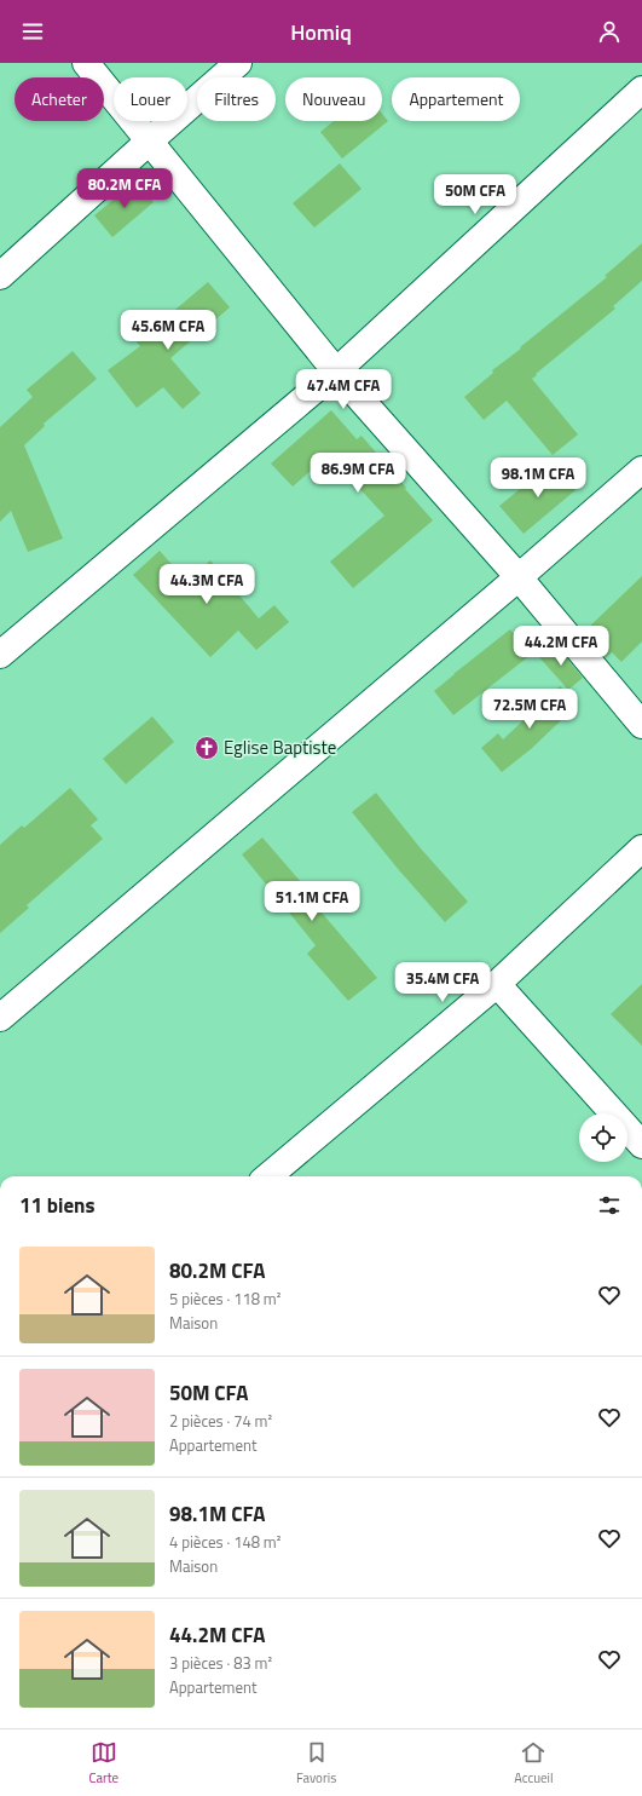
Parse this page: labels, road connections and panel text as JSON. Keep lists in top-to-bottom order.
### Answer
{
  "places": {
    "church": ["Eglise Baptiste"]
  },
  "page": {
    "header": "Homiq",
    "chip": [
      "Acheter",
      "Louer",
      "Filtres",
      "Nouveau",
      "Appartement"
    ],
    "price": [
      "80.2M CFA",
      "50M CFA",
      "45.6M CFA",
      "47.4M CFA",
      "86.9M CFA",
      "98.1M CFA",
      "44.3M CFA",
      "44.2M CFA",
      "72.5M CFA",
      "51.1M CFA",
      "35.4M CFA"
    ],
    "heading": "11 biens",
    "list": [
      {
        "name": "80.2M CFA",
        "note": "5 pièces · 118 m² · Maison"
      },
      {
        "name": "50M CFA",
        "note": "2 pièces · 74 m² · Appartement"
      },
      {
        "name": "98.1M CFA",
        "note": "4 pièces · 148 m² · Maison"
      },
      {
        "name": "44.2M CFA",
        "note": "3 pièces · 83 m² · Appartement"
      }
    ],
    "tabs": ["Carte", "Favoris", "Accueil"]
  }
}
